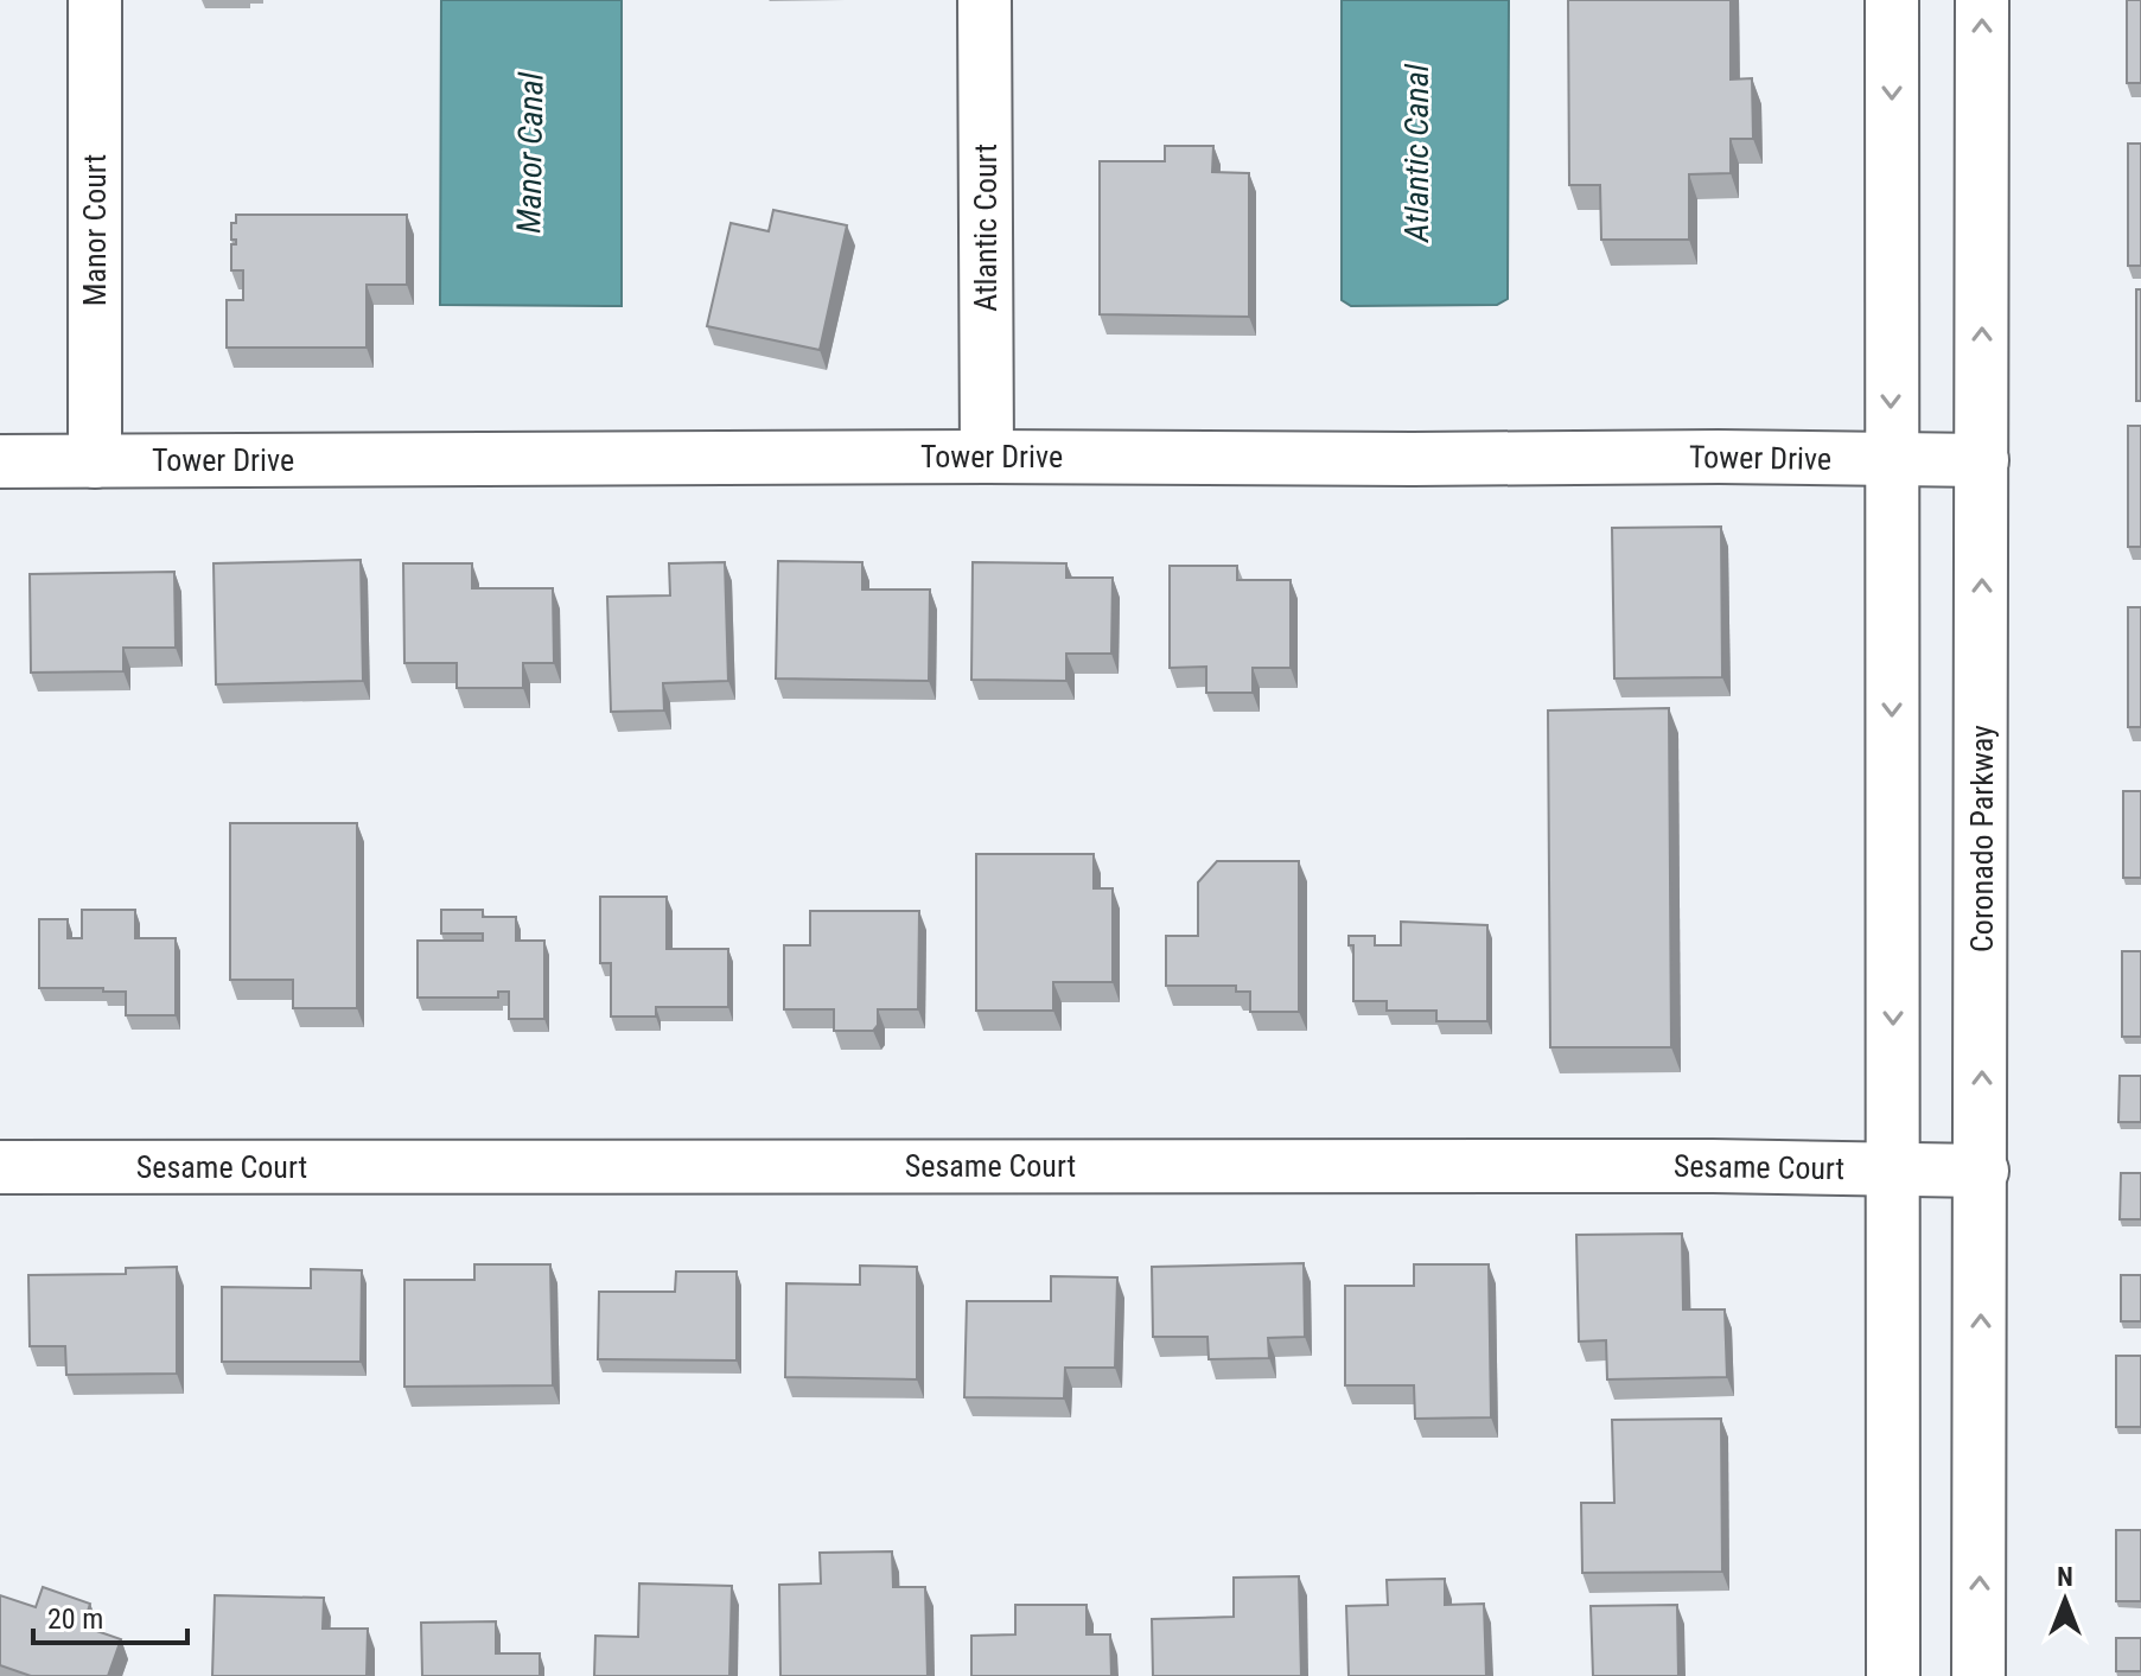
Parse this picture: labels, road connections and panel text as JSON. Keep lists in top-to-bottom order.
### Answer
{
  "streets": {
    "street": [
      "Atlantic Court",
      "Manor Court",
      "Tower Drive",
      "Coronado Parkway",
      "Sesame Court"
    ]
  },
  "crossings": [
    ["Atlantic Court", "Tower Drive"],
    ["Manor Court", "Tower Drive"],
    ["Tower Drive", "Coronado Parkway"],
    ["Coronado Parkway", "Sesame Court"]
  ],
  "water": ["Manor Canal", "Atlantic Canal"],
  "scale_bar": "20 m",
  "north": "top"
}
